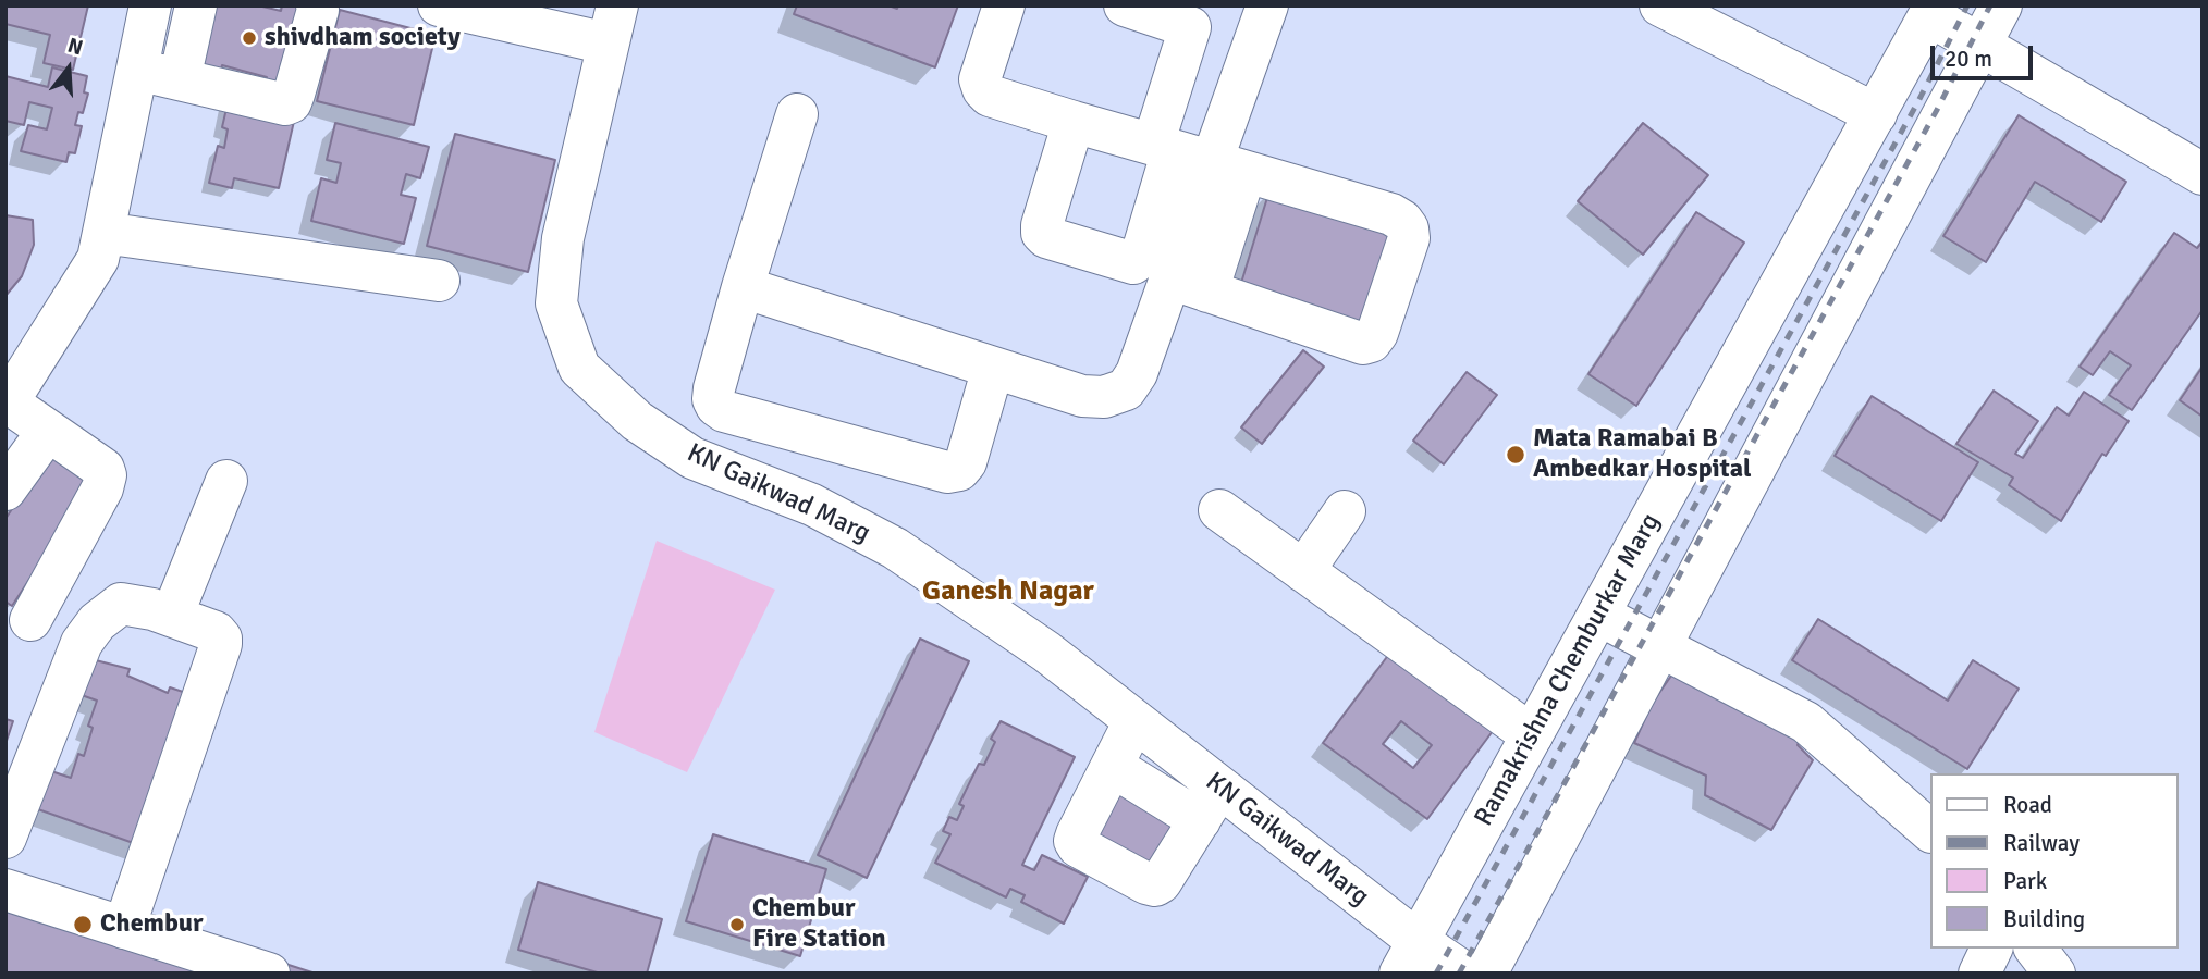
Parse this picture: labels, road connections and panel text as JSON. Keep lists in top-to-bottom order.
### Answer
{
  "streets": {
    "main road": ["KN Gaikwad Marg", "Ramakrishna Chemburkar Marg"]
  },
  "crossings": [
    ["KN Gaikwad Marg", "Ramakrishna Chemburkar Marg"]
  ],
  "districts": ["Ganesh Nagar"],
  "places": [
    "shivdham society",
    "Mata Ramabai B Ambedkar Hospital",
    "Chembur",
    "Chembur Fire Station"
  ],
  "legend": [
    "Road",
    "Railway",
    "Park",
    "Building"
  ],
  "scale_bar": "20 m",
  "north": "top"
}
